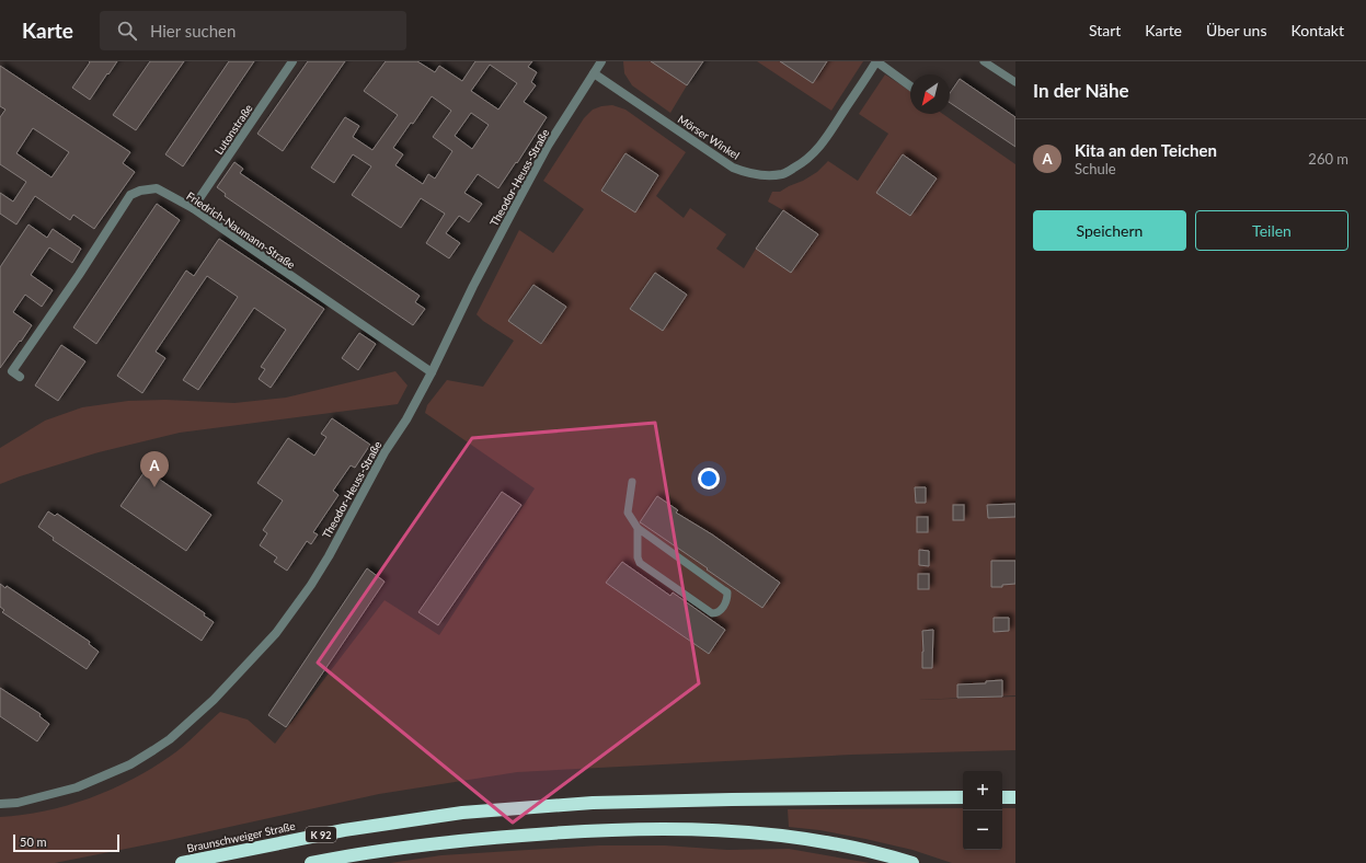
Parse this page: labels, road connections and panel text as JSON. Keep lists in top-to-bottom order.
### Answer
{
  "streets": {
    "highway": ["K 92", "Braunschweiger Straße"],
    "street": [
      "Lutonstraße",
      "Mörser Winkel",
      "Theodor-Heuss-Straße",
      "Friedrich-Naumann-Straße"
    ]
  },
  "crossings": [
    ["Lutonstraße", "Friedrich-Naumann-Straße"],
    ["Mörser Winkel", "Theodor-Heuss-Straße"],
    ["Theodor-Heuss-Straße", "Friedrich-Naumann-Straße"]
  ],
  "scale_bar": "50 m",
  "north": "bottom left",
  "page": {
    "header": "Karte",
    "search": "Hier suchen",
    "nav": [
      "Start",
      "Karte",
      "Über uns",
      "Kontakt"
    ],
    "heading": "In der Nähe",
    "list": [
      {
        "mark": "A",
        "name": "Kita an den Teichen",
        "note": "Schule",
        "value": "260 m"
      }
    ],
    "buttons": ["Speichern", "Teilen"],
    "pins": "A",
    "map_buttons": ["+", "−"],
    "scale": "50 m"
  }
}
